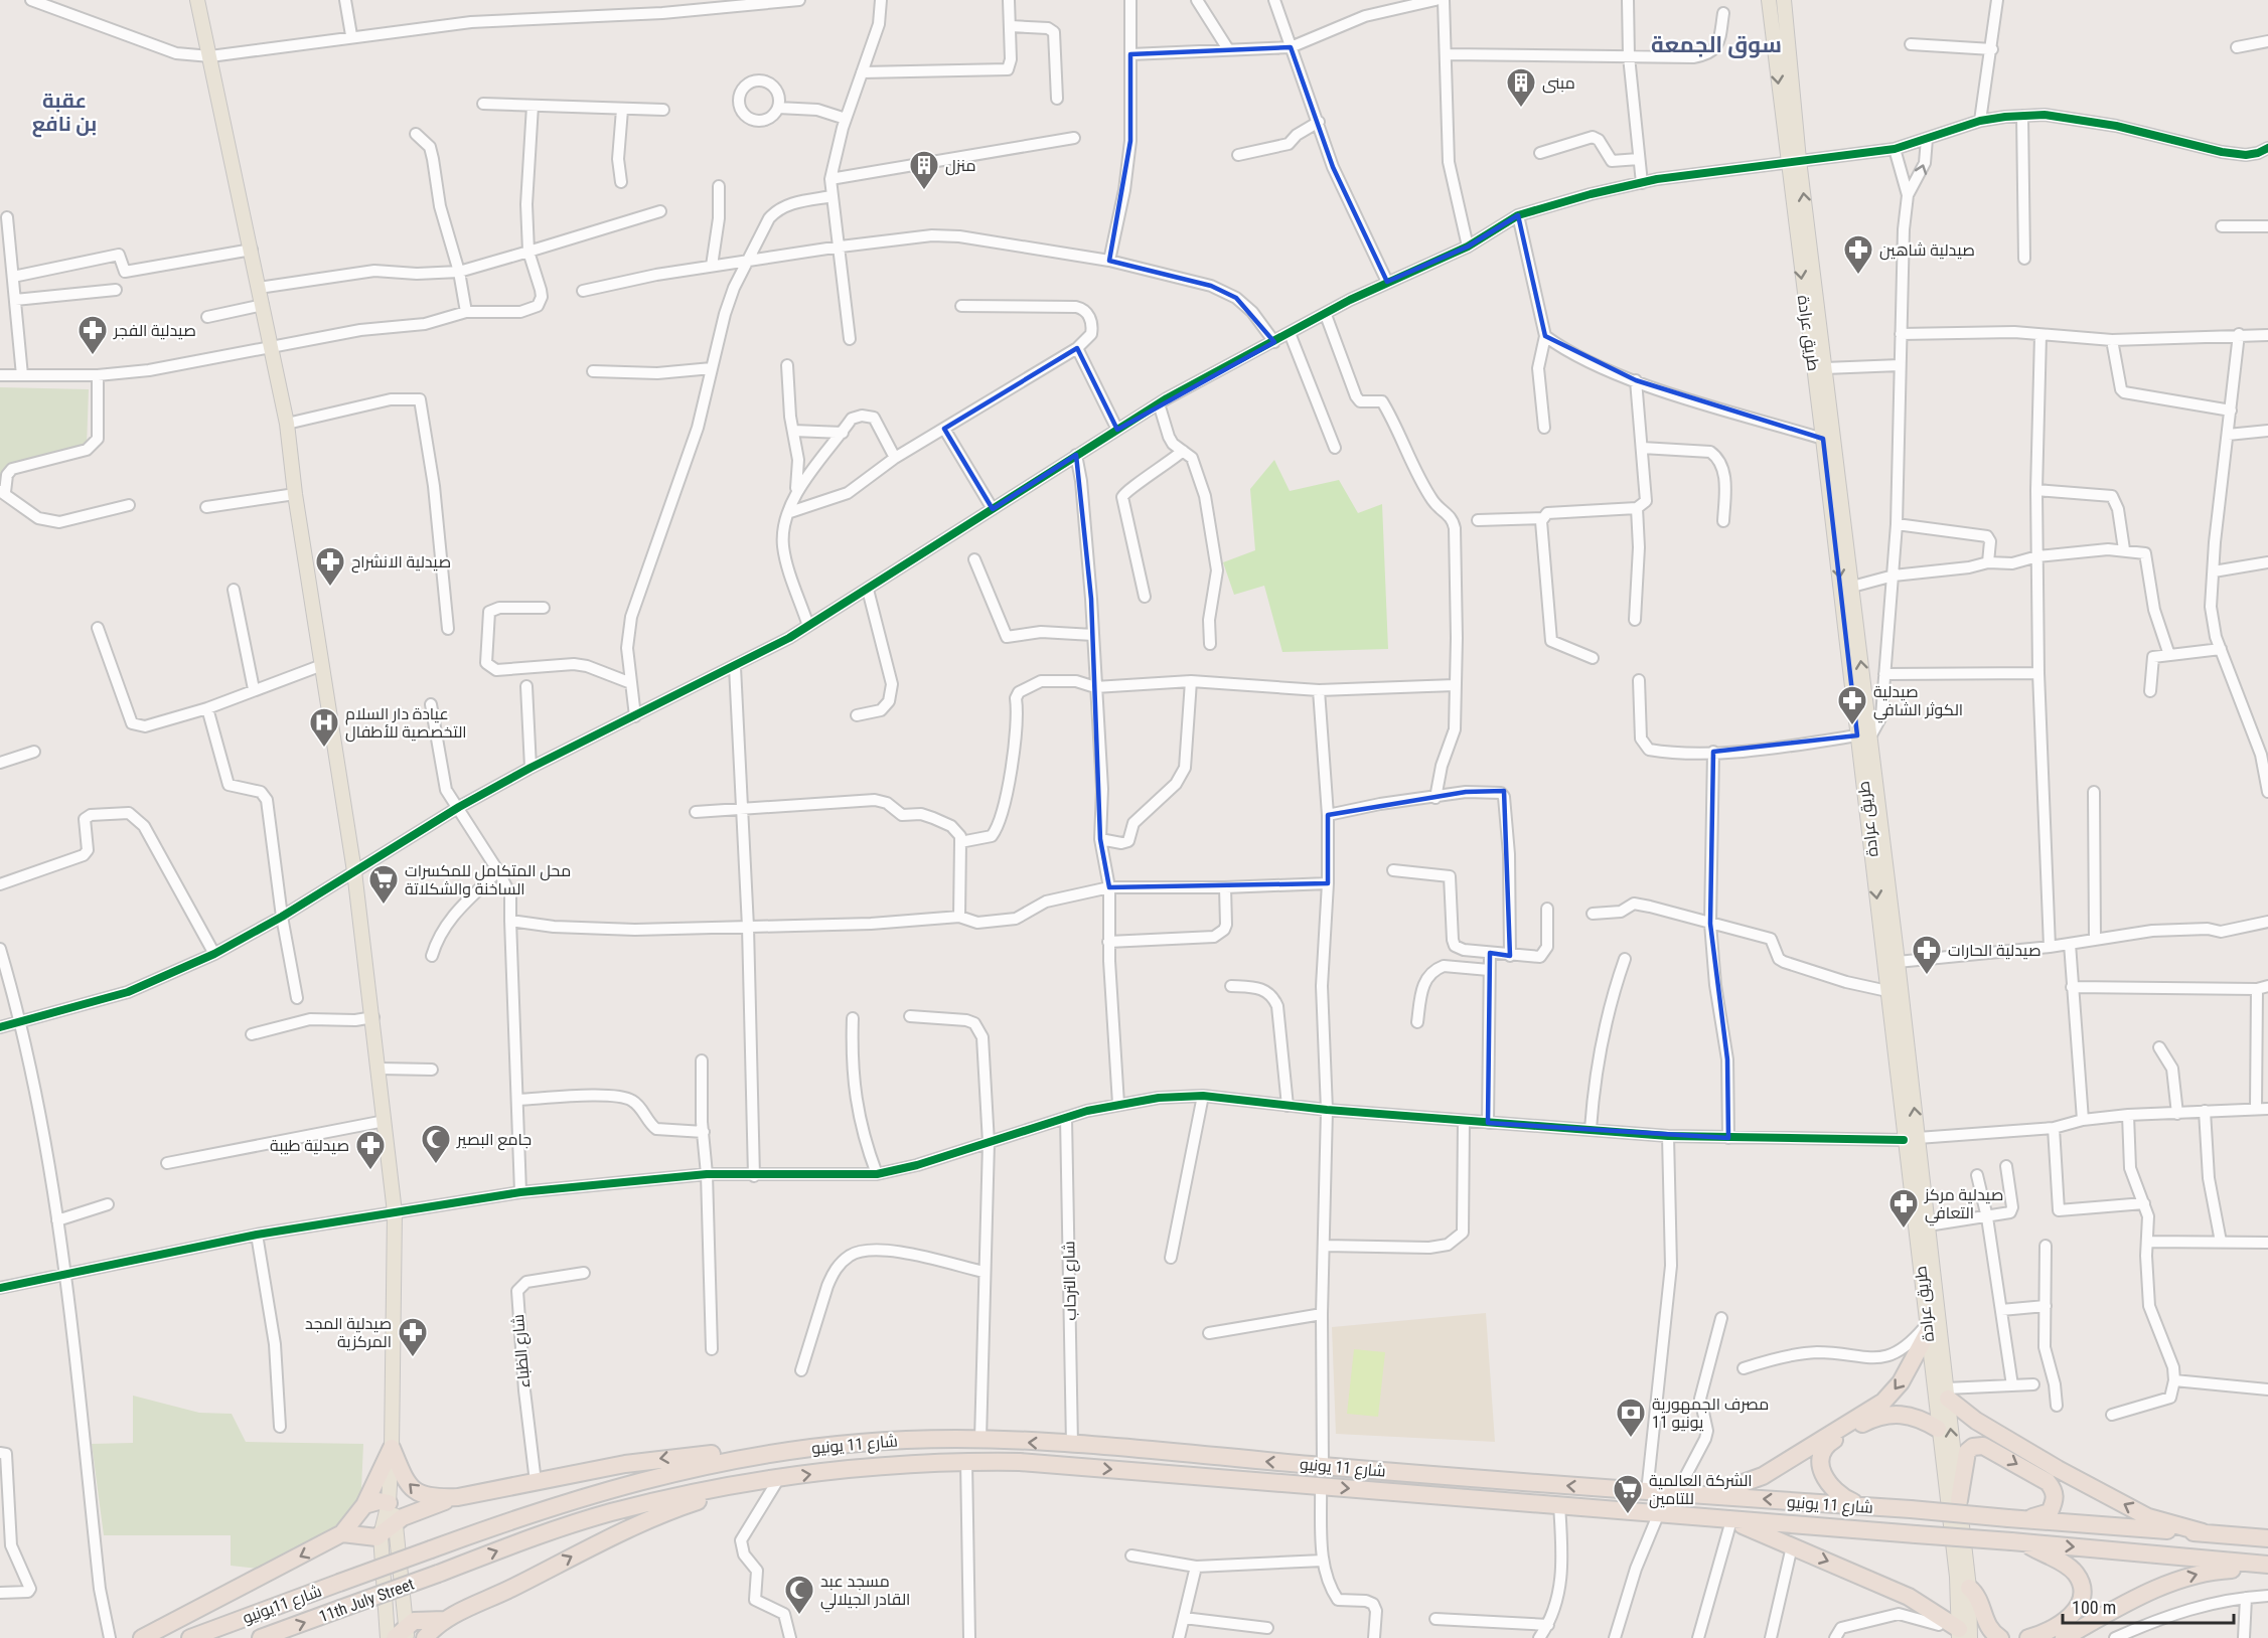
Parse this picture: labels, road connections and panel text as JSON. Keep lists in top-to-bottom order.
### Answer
{
  "streets": {
    "highway": ["شارع 11 يونيو", "11th July Street", "شارع 11يونيو"],
    "main road": ["طريق عرادة"],
    "street": ["شارع الترحاب", "شارع الظباء"]
  },
  "crossings": [
    ["شارع الترحاب", "شارع 11 يونيو"],
    ["شارع 11 يونيو", "11th July Street"],
    ["11th July Street", "شارع 11يونيو"]
  ],
  "districts": ["سوق الجمعة", "عقبة بن نافع"],
  "places": {
    "building": ["مبنى", "منزل"],
    "pharmacy": [
      "صيدلية شاهين",
      "صيدلية الفجر",
      "صيدلية الانشراح",
      "صيدلية الكوثر الشافي",
      "صيدلية الحارات",
      "صيدلية طيبة",
      "صيدلية مركز التعافي",
      "صيدلية المجد المركزية"
    ],
    "hospital": ["عيادة دار السلام التخصصية للأطفال"],
    "supermarket": ["محل المتكامل للمكسرات الساخنة والشكلاتة", "الشركة العالمية للتامين"],
    "mosque": ["جامع البصير", "مسجد عبد القادر الجيلالي"],
    "bank": ["مصرف الجمهورية 11 يونيو"]
  },
  "scale_bar": "100 m"
}
